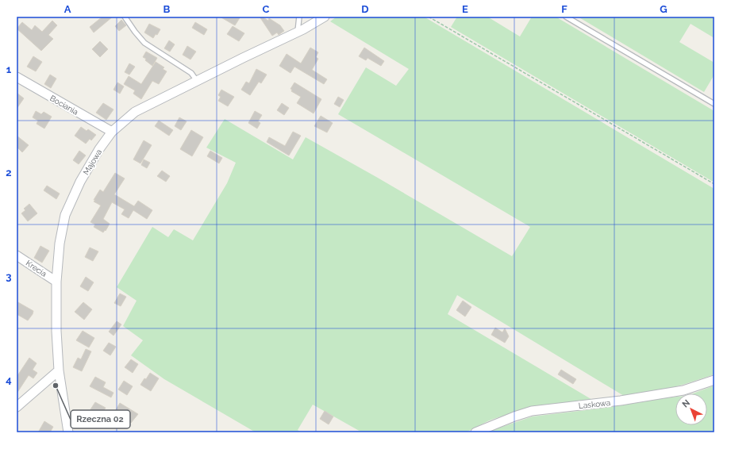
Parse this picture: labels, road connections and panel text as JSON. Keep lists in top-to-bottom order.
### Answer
{
  "streets": {
    "street": [
      "Bociania",
      "Majowa",
      "Krecia",
      "Laskowa"
    ]
  },
  "crossings": [
    ["Bociania", "Majowa"],
    ["Majowa", "Krecia"]
  ],
  "places": ["Rzeczna 02"],
  "north": "top left",
  "grid": {
    "columns": [
      "A",
      "B",
      "C",
      "D",
      "E",
      "F",
      "G"
    ],
    "rows": [
      "1",
      "2",
      "3",
      "4"
    ]
  }
}
